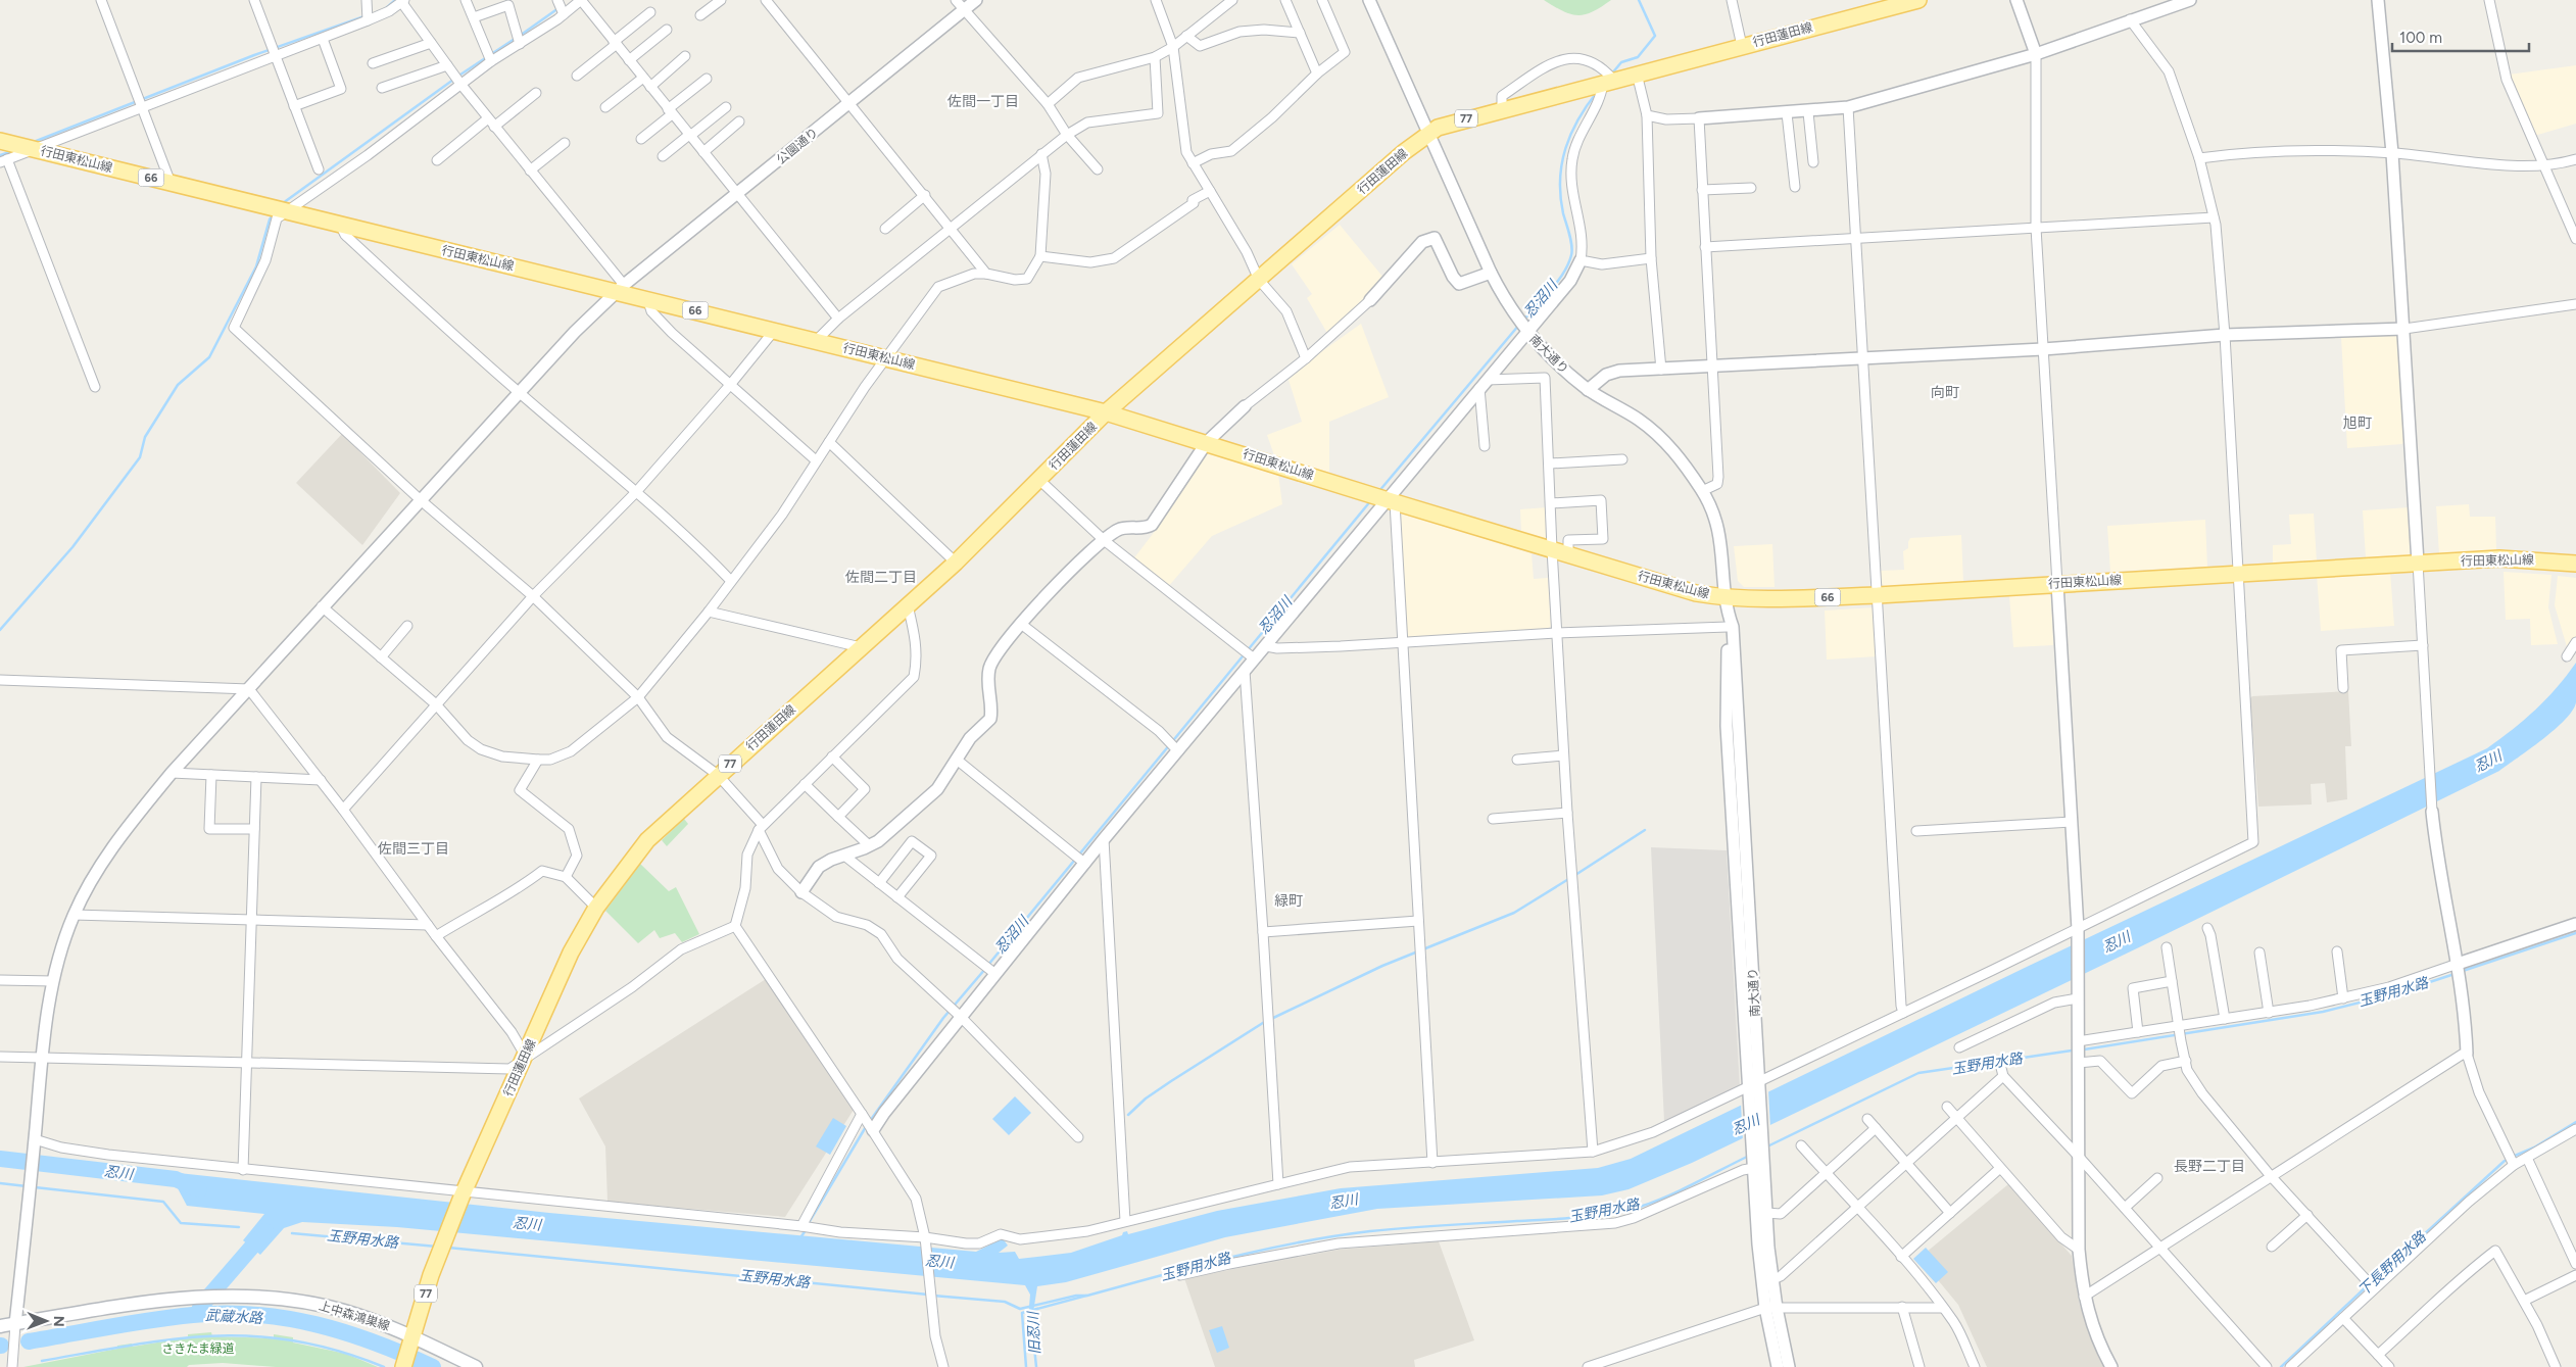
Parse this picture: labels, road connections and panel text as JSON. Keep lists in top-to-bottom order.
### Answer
{
  "streets": {
    "main road": [
      "行田蓮田線",
      "77",
      "行田東松山線",
      "66",
      "上中森鴻巣線"
    ],
    "street": ["公園通り", "南大通り"]
  },
  "crossings": [
    ["行田蓮田線", "77"],
    ["行田蓮田線", "行田東松山線"],
    ["行田蓮田線", "南大通り"],
    ["77", "上中森鴻巣線"],
    ["公園通り", "行田東松山線"],
    ["公園通り", "上中森鴻巣線"],
    ["行田東松山線", "南大通り"]
  ],
  "districts": [
    "佐間一丁目",
    "向町",
    "旭町",
    "佐間二丁目",
    "佐間三丁目",
    "緑町",
    "長野二丁目"
  ],
  "water": [
    "忍沼川",
    "忍川",
    "玉野用水路",
    "下長野用水路",
    "武蔵水路",
    "旧忍川"
  ],
  "parks": ["さきたま緑道"],
  "scale_bar": "100 m",
  "north": "right"
}
